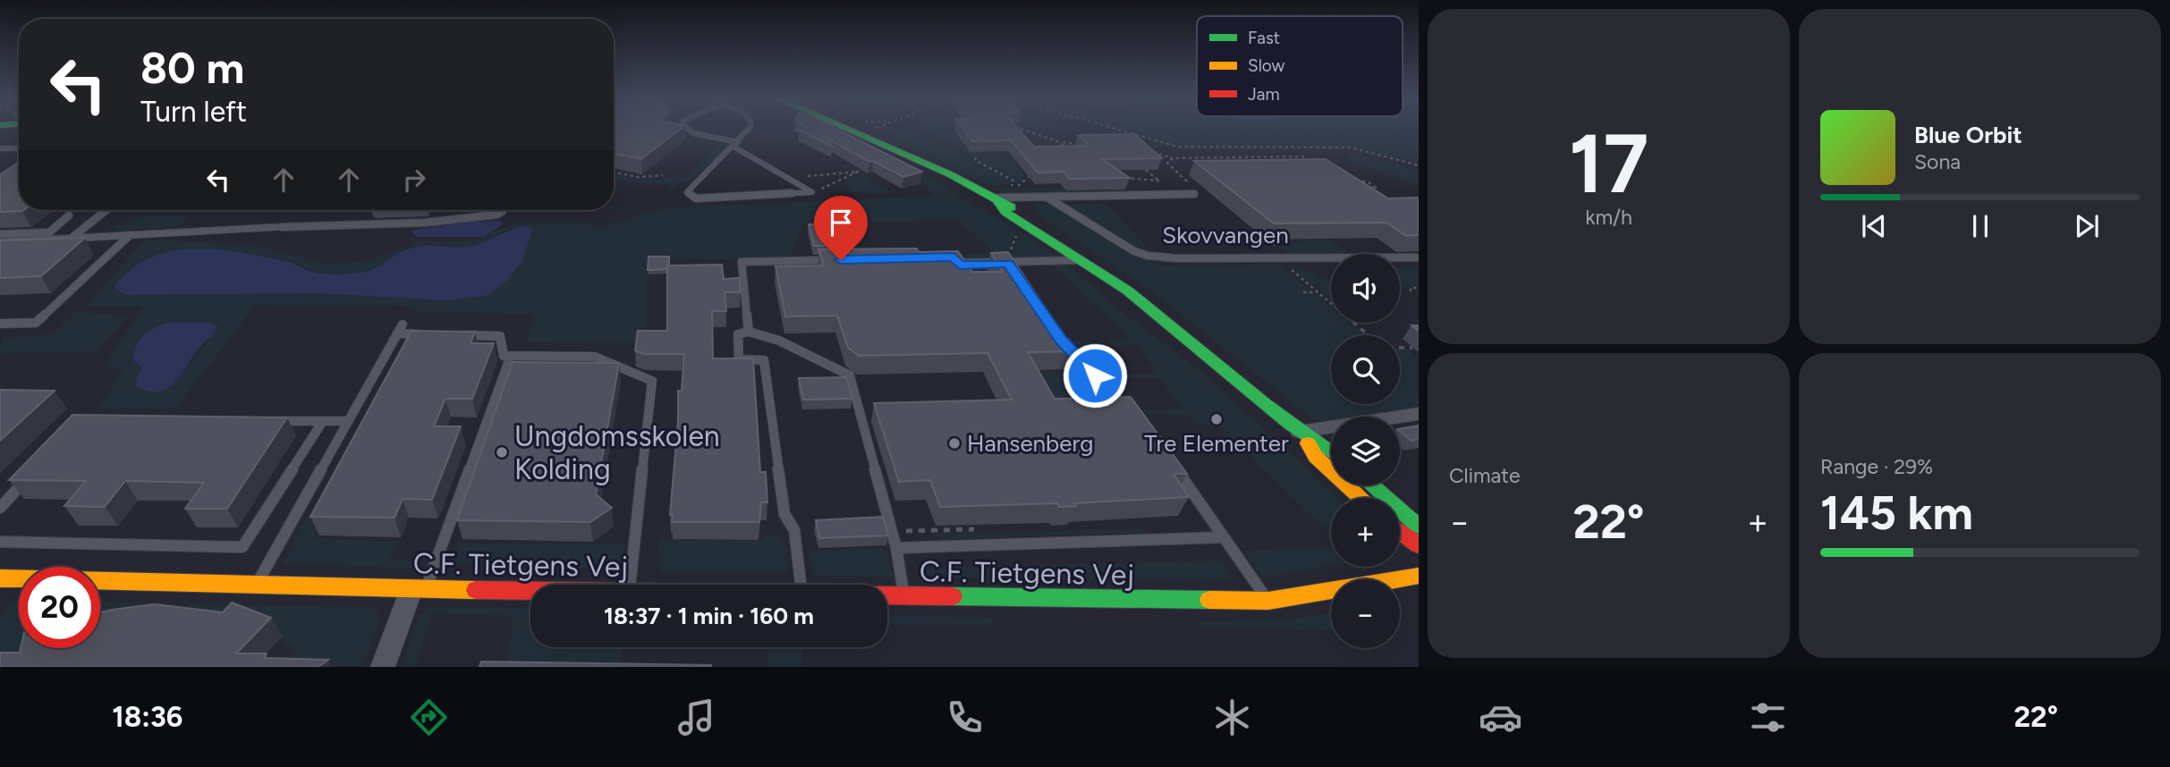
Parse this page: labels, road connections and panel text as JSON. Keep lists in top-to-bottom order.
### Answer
{
  "streets": {
    "street": ["Skovvangen", "C.F. Tietgens Vej"]
  },
  "places": ["Tre Elementer", "Hansenberg", "Ungdomsskolen Kolding"],
  "legend": ["Fast", "Slow", "Jam"],
  "page": {
    "tile": [
      ["17", "km/h"],
      "Climate",
      ["Range · 29%", "145 km"]
    ],
    "turn": ["80 m", "Turn left"],
    "song": ["Blue Orbit", "Sona"],
    "map_buttons": ["+", "−"],
    "heat": ["−", "22°", "+"],
    "limit": "20",
    "trip": "18:37 · 1 min · 160 m",
    "tabs": ["18:36", "22°"]
  }
}
